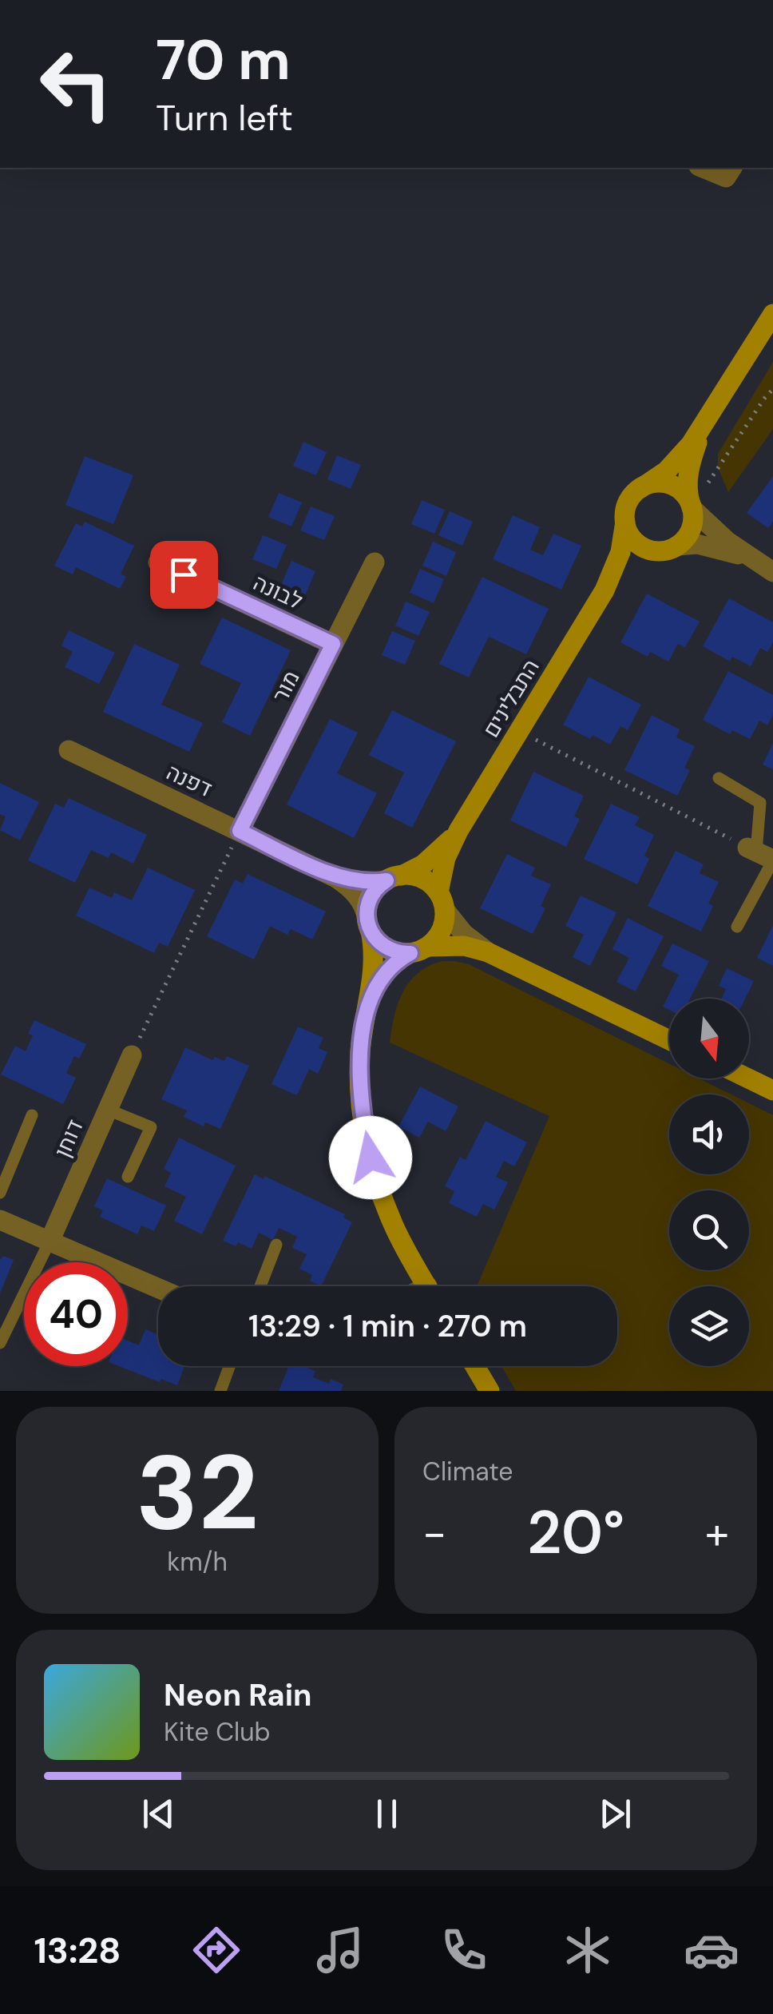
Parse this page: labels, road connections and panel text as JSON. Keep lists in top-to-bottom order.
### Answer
{
  "streets": {
    "street": [
      "לבונה",
      "מור",
      "התבלינים",
      "דפנה",
      "דוחן"
    ]
  },
  "crossings": [
    ["לבונה", "מור"],
    ["מור", "דפנה"],
    ["התבלינים", "דפנה"]
  ],
  "north": "bottom",
  "page": {
    "turn": ["70 m", "Turn left"],
    "limit": "40",
    "trip": "13:29 · 1 min · 270 m",
    "tile": [
      ["32", "km/h"],
      "Climate"
    ],
    "heat": ["−", "20°", "+"],
    "song": ["Neon Rain", "Kite Club"],
    "tabs": "13:28"
  }
}
